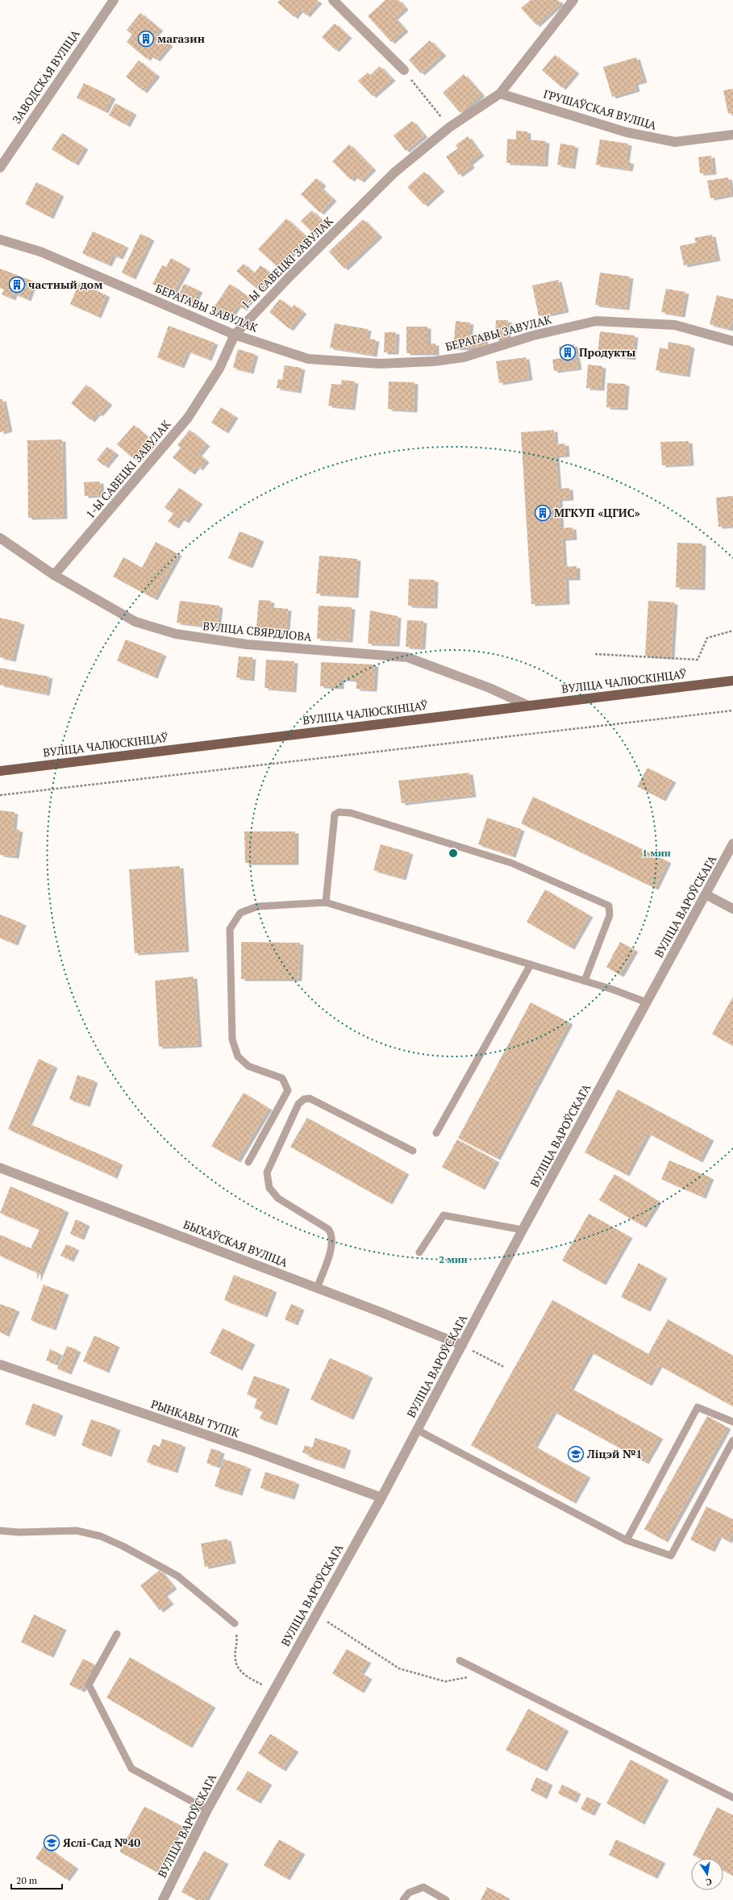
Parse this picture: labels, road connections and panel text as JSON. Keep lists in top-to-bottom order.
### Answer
{
  "streets": {
    "main road": ["ВУЛІЦА ЧАЛЮСКІНЦАЎ"],
    "street": [
      "ЗАВОДСКАЯ ВУЛІЦА",
      "ГРУШАЎСКАЯ ВУЛІЦА",
      "1-Ы САВЕЦКІ ЗАВУЛАК",
      "БЕРАГАВЫ ЗАВУЛАК",
      "ВУЛІЦА СВЯРДЛОВА",
      "ВУЛІЦА ВАРОЎСКАГА",
      "БЫХАЎСКАЯ ВУЛІЦА",
      "РЫНКАВЫ ТУПІК"
    ]
  },
  "crossings": [
    ["ГРУШАЎСКАЯ ВУЛІЦА", "1-Ы САВЕЦКІ ЗАВУЛАК"],
    ["1-Ы САВЕЦКІ ЗАВУЛАК", "БЕРАГАВЫ ЗАВУЛАК"],
    ["1-Ы САВЕЦКІ ЗАВУЛАК", "ВУЛІЦА СВЯРДЛОВА"],
    ["ВУЛІЦА СВЯРДЛОВА", "ВУЛІЦА ЧАЛЮСКІНЦАЎ"],
    ["ВУЛІЦА ВАРОЎСКАГА", "БЫХАЎСКАЯ ВУЛІЦА"],
    ["ВУЛІЦА ВАРОЎСКАГА", "РЫНКАВЫ ТУПІК"]
  ],
  "places": {
    "building": [
      "магазин",
      "частный дом",
      "Продукты",
      "МГКУП «ЦГИС»"
    ],
    "school or university": ["Ліцэй №1", "Яслі-Сад №40"]
  },
  "scale_bar": "20 m",
  "north": "bottom",
  "rings": ["1 мин", "2 мин"]
}
